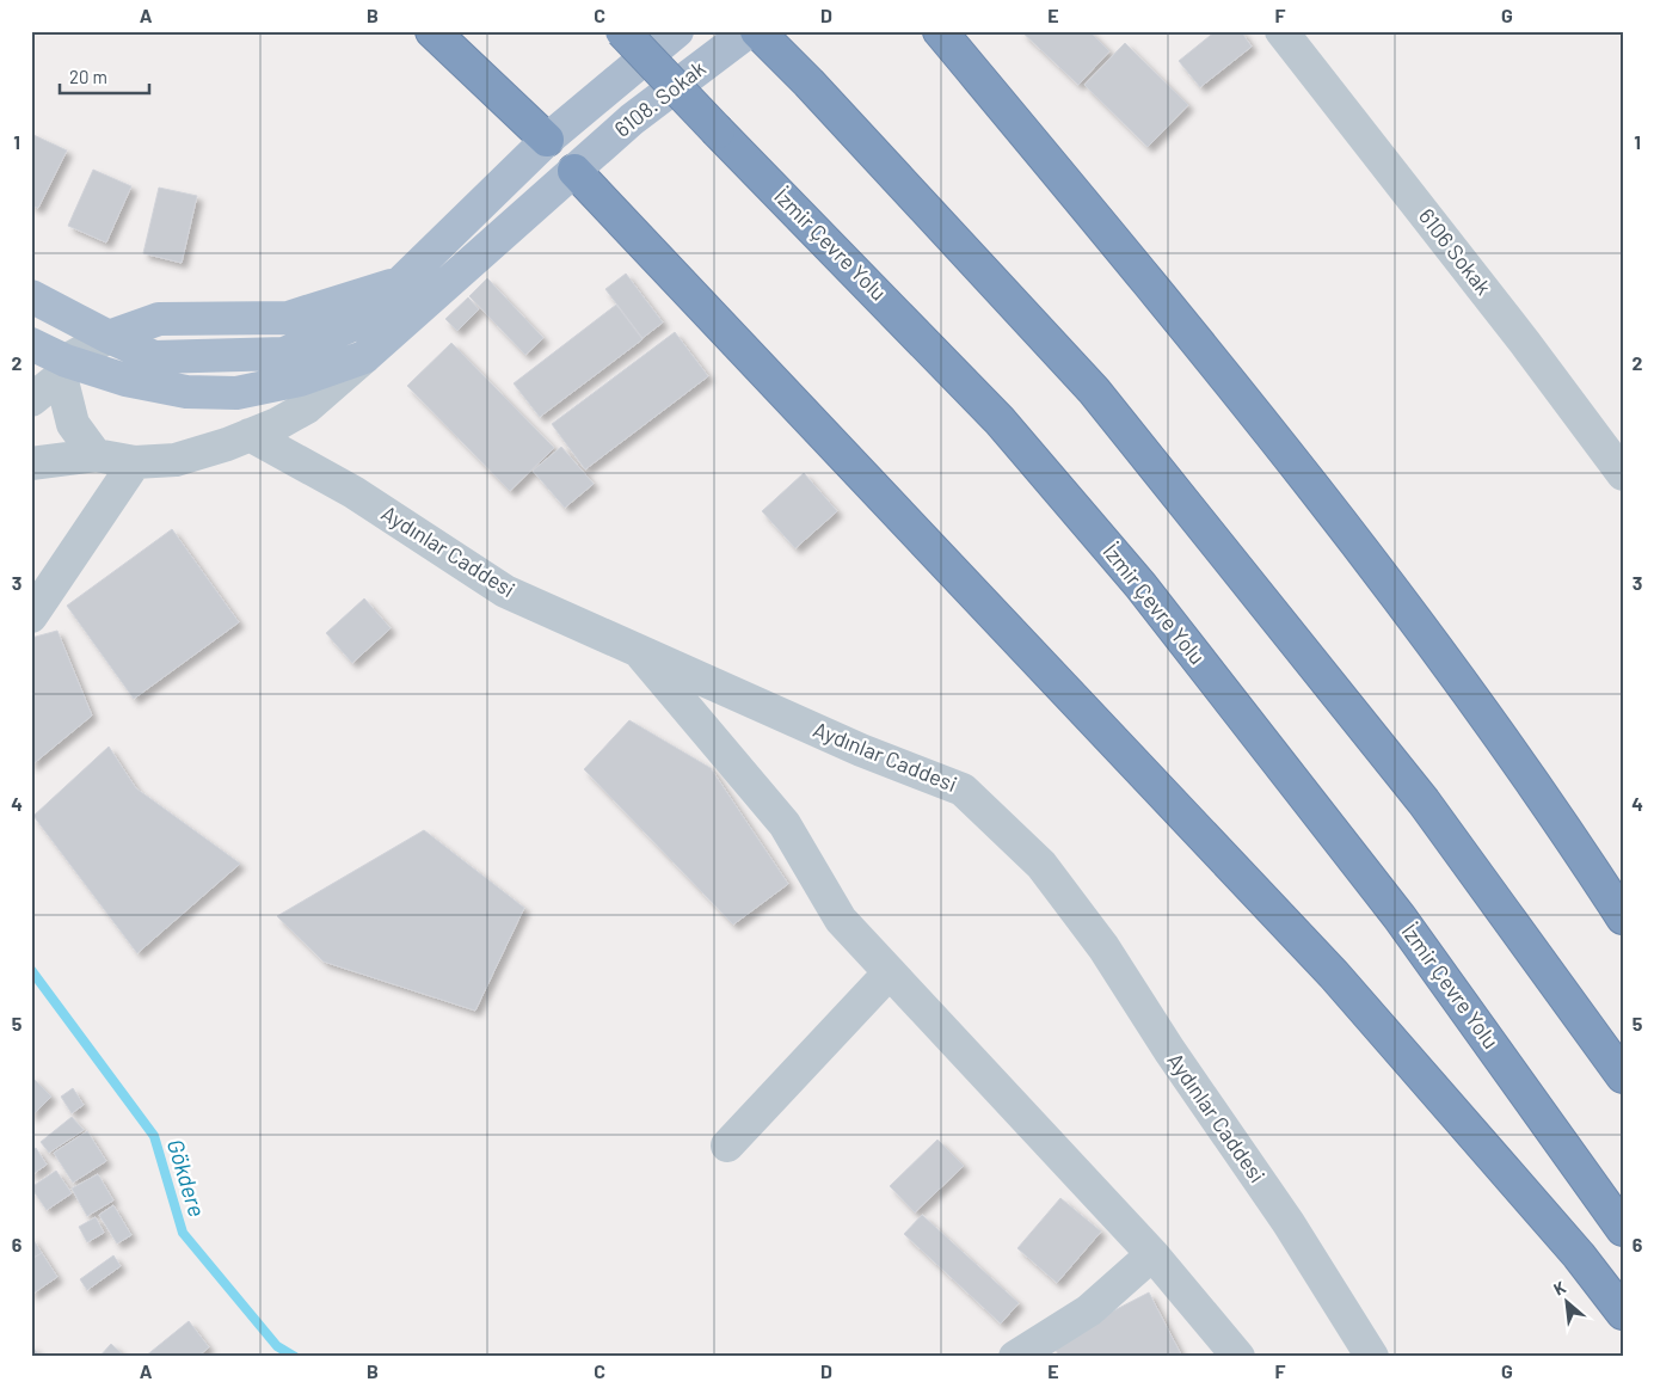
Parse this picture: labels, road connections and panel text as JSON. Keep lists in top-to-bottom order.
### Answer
{
  "streets": {
    "highway": ["İzmir Çevre Yolu"],
    "main road": ["6108. Sokak"],
    "street": ["6106 Sokak", "Aydınlar Caddesi"]
  },
  "water": ["Gökdere"],
  "scale_bar": "20 m",
  "north": "top left",
  "grid": {
    "columns": [
      "A",
      "B",
      "C",
      "D",
      "E",
      "F",
      "G"
    ],
    "rows": [
      "1",
      "2",
      "3",
      "4",
      "5",
      "6"
    ]
  }
}
